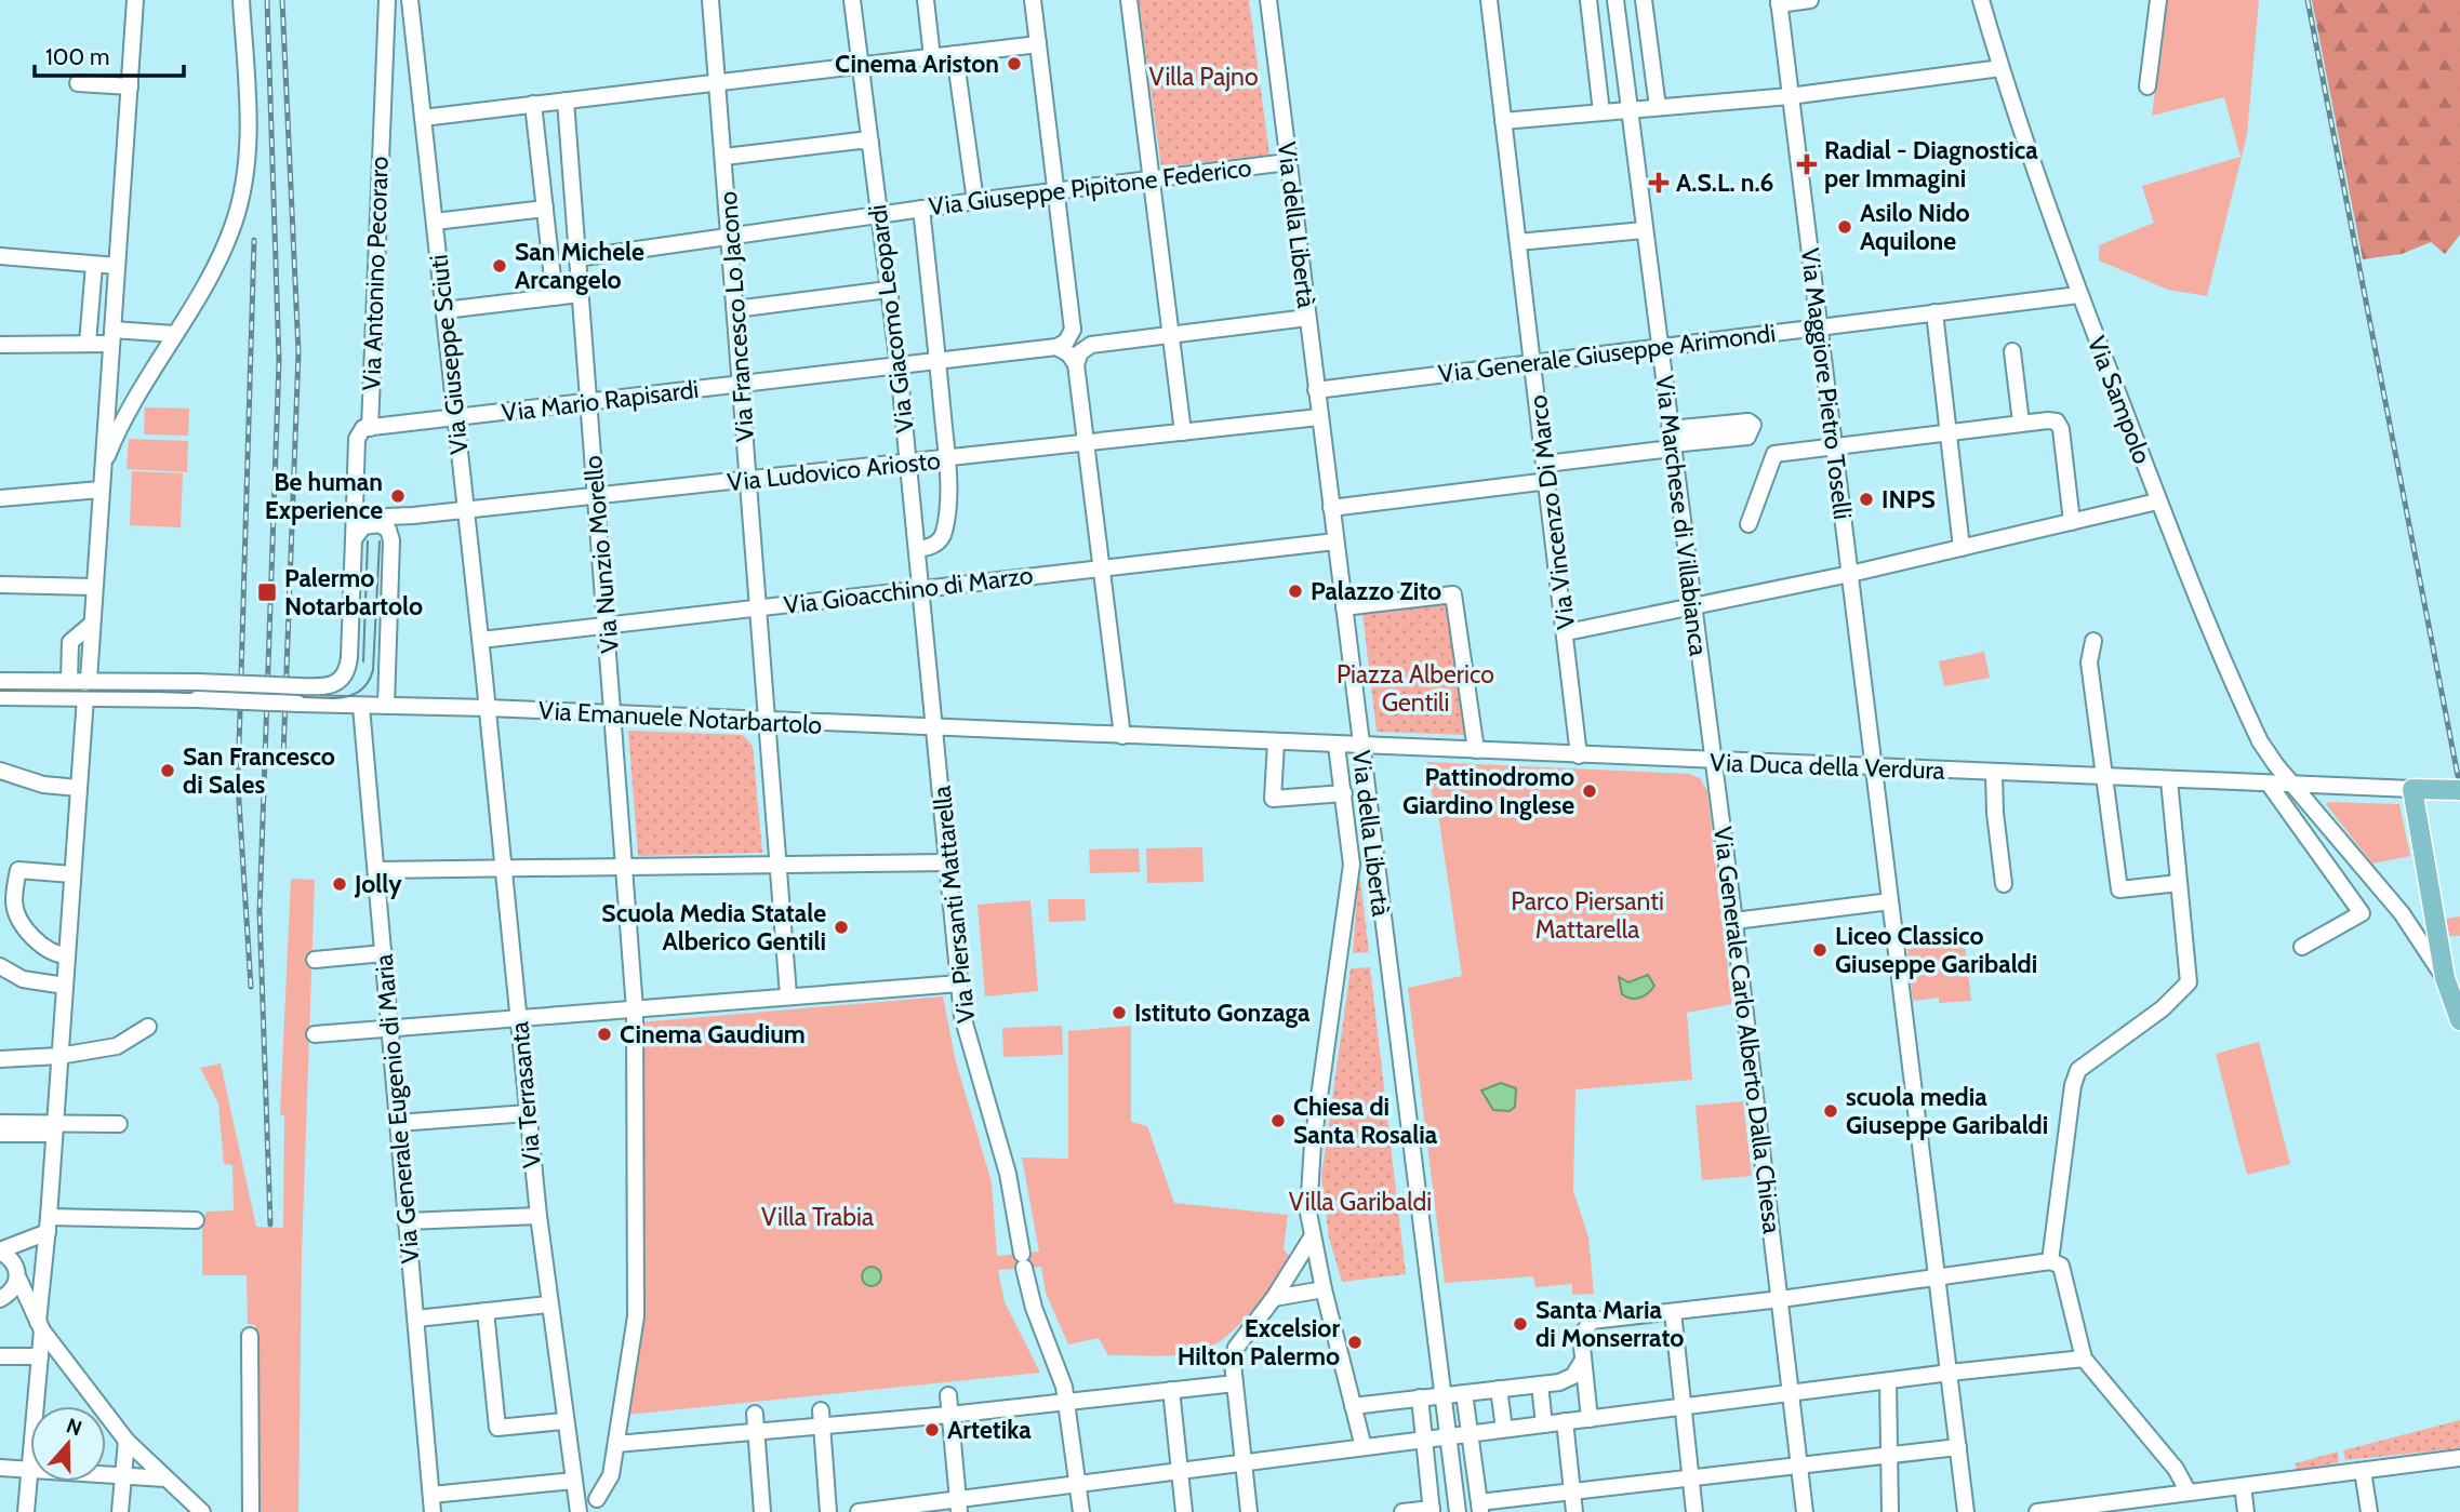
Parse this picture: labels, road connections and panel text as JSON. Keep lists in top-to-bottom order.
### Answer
{
  "streets": {
    "street": [
      "Via Giuseppe Pipitone Federico",
      "Via della Libertà",
      "Via Antonino Pecoraro",
      "Via Francesco Lo Jacono",
      "Via Giacomo Leopardi",
      "Via Generale Giuseppe Arimondi",
      "Via Giuseppe Sciuti",
      "Via Maggiore Pietro Toselli",
      "Via Sampolo",
      "Via Mario Rapisardi",
      "Via Ludovico Ariosto",
      "Via Vincenzo Di Marco",
      "Via Marchese di Villabianca",
      "Via Nunzio Morello",
      "Via Gioacchino di Marzo",
      "Via Emanuele Notarbartolo",
      "Via Duca della Verdura",
      "Via Piersanti Mattarella",
      "Via Generale Carlo Alberto Dalla Chiesa",
      "Via Terrasanta",
      "Via Generale Eugenio di Maria"
    ]
  },
  "crossings": [
    ["Via Giuseppe Pipitone Federico", "Via della Libertà"],
    ["Via Giuseppe Pipitone Federico", "Via Francesco Lo Jacono"],
    ["Via Giuseppe Pipitone Federico", "Via Giacomo Leopardi"],
    ["Via Giuseppe Pipitone Federico", "Via Nunzio Morello"],
    ["Via della Libertà", "Via Generale Giuseppe Arimondi"],
    ["Via della Libertà", "Via Ludovico Ariosto"],
    ["Via della Libertà", "Via Gioacchino di Marzo"],
    ["Via della Libertà", "Via Emanuele Notarbartolo"],
    ["Via della Libertà", "Via Duca della Verdura"],
    ["Via Antonino Pecoraro", "Via Mario Rapisardi"],
    ["Via Antonino Pecoraro", "Via Ludovico Ariosto"],
    ["Via Francesco Lo Jacono", "Via Mario Rapisardi"],
    ["Via Francesco Lo Jacono", "Via Ludovico Ariosto"],
    ["Via Francesco Lo Jacono", "Via Gioacchino di Marzo"],
    ["Via Francesco Lo Jacono", "Via Emanuele Notarbartolo"],
    ["Via Giacomo Leopardi", "Via Mario Rapisardi"],
    ["Via Giacomo Leopardi", "Via Ludovico Ariosto"],
    ["Via Giacomo Leopardi", "Via Gioacchino di Marzo"],
    ["Via Giacomo Leopardi", "Via Emanuele Notarbartolo"],
    ["Via Giacomo Leopardi", "Via Piersanti Mattarella"],
    ["Via Generale Giuseppe Arimondi", "Via Maggiore Pietro Toselli"],
    ["Via Generale Giuseppe Arimondi", "Via Sampolo"],
    ["Via Generale Giuseppe Arimondi", "Via Vincenzo Di Marco"],
    ["Via Generale Giuseppe Arimondi", "Via Marchese di Villabianca"],
    ["Via Giuseppe Sciuti", "Via Mario Rapisardi"],
    ["Via Giuseppe Sciuti", "Via Ludovico Ariosto"],
    ["Via Giuseppe Sciuti", "Via Gioacchino di Marzo"],
    ["Via Giuseppe Sciuti", "Via Emanuele Notarbartolo"],
    ["Via Giuseppe Sciuti", "Via Terrasanta"],
    ["Via Maggiore Pietro Toselli", "Via Duca della Verdura"],
    ["Via Sampolo", "Via Duca della Verdura"],
    ["Via Mario Rapisardi", "Via Nunzio Morello"],
    ["Via Ludovico Ariosto", "Via Nunzio Morello"],
    ["Via Vincenzo Di Marco", "Via Duca della Verdura"],
    ["Via Marchese di Villabianca", "Via Duca della Verdura"],
    ["Via Marchese di Villabianca", "Via Generale Carlo Alberto Dalla Chiesa"],
    ["Via Nunzio Morello", "Via Gioacchino di Marzo"],
    ["Via Nunzio Morello", "Via Emanuele Notarbartolo"],
    ["Via Emanuele Notarbartolo", "Via Duca della Verdura"],
    ["Via Emanuele Notarbartolo", "Via Piersanti Mattarella"],
    ["Via Emanuele Notarbartolo", "Via Terrasanta"],
    ["Via Emanuele Notarbartolo", "Via Generale Eugenio di Maria"],
    ["Via Duca della Verdura", "Via Generale Carlo Alberto Dalla Chiesa"]
  ],
  "parks": [
    "Villa Pajno",
    "Piazza Alberico Gentili",
    "Parco Piersanti Mattarella",
    "Villa Garibaldi",
    "Villa Trabia"
  ],
  "places": {
    "other": [
      "Cinema Ariston",
      "Asilo Nido Aquilone",
      "San Michele Arcangelo",
      "Be human Experience",
      "INPS",
      "Palazzo Zito",
      "San Francesco di Sales",
      "Pattinodromo Giardino Inglese",
      "Jolly",
      "Scuola Media Statale Alberico Gentili",
      "Liceo Classico Giuseppe Garibaldi",
      "Istituto Gonzaga",
      "Cinema Gaudium",
      "scuola media Giuseppe Garibaldi",
      "Chiesa di Santa Rosalia",
      "Santa Maria di Monserrato",
      "Excelsior Hilton Palermo",
      "Artetika"
    ],
    "health": ["Radial - Diagnostica per Immagini", "A.S.L. n.6"],
    "transit": ["Palermo Notarbartolo"]
  },
  "scale_bar": "100 m",
  "north": "top"
}
